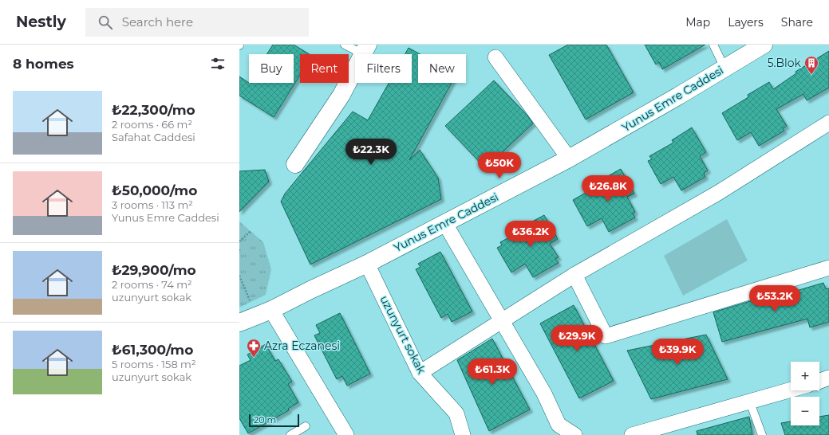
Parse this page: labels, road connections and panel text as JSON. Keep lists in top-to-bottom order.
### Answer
{
  "streets": {
    "street": ["Yunus Emre Caddesi", "uzunyurt sokak"]
  },
  "crossings": [
    ["Yunus Emre Caddesi", "uzunyurt sokak"]
  ],
  "places": {
    "building": ["5.Blok"],
    "pharmacy": ["Azra Eczanesi"]
  },
  "scale_bar": "20 m",
  "page": {
    "header": "Nestly",
    "search": "Search here",
    "nav": ["Map", "Layers", "Share"],
    "heading": "8 homes",
    "chip": [
      "Buy",
      "Rent",
      "Filters",
      "New"
    ],
    "list": [
      {
        "name": "₺22,300/mo",
        "note": "2 rooms · 66 m² · Safahat Caddesi"
      },
      {
        "name": "₺50,000/mo",
        "note": "3 rooms · 113 m² · Yunus Emre Caddesi"
      },
      {
        "name": "₺29,900/mo",
        "note": "2 rooms · 74 m² · uzunyurt sokak"
      },
      {
        "name": "₺61,300/mo",
        "note": "5 rooms · 158 m² · uzunyurt sokak"
      }
    ],
    "price": [
      "₺22.3K",
      "₺50K",
      "₺26.8K",
      "₺36.2K",
      "₺53.2K",
      "₺29.9K",
      "₺39.9K",
      "₺61.3K"
    ],
    "map_buttons": ["+", "−"],
    "scale": "20 m"
  }
}
